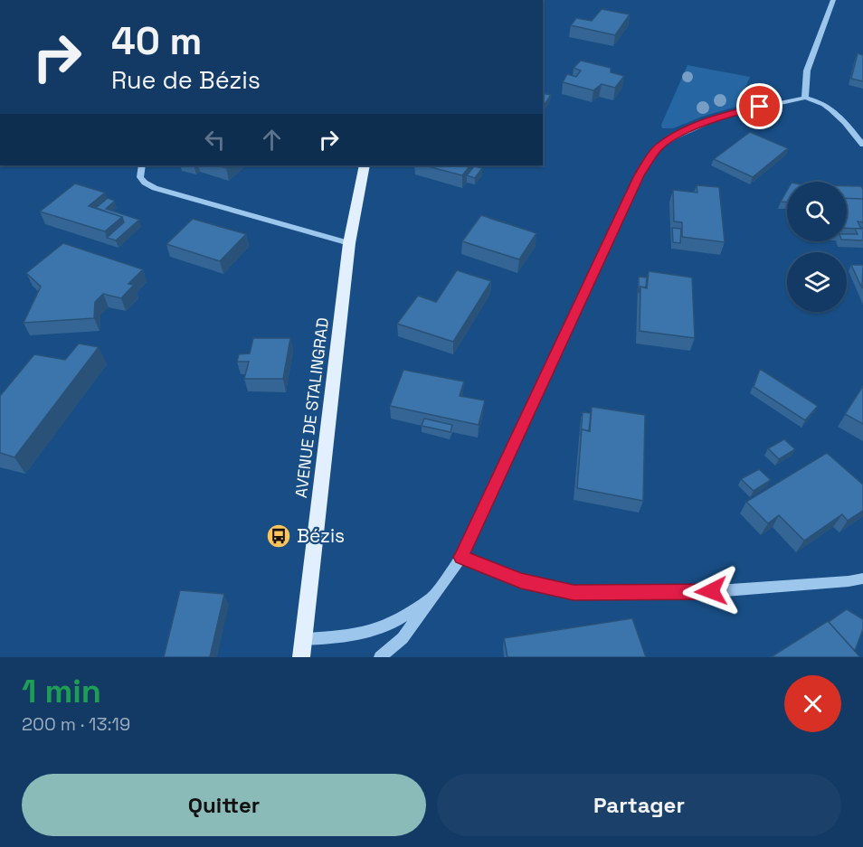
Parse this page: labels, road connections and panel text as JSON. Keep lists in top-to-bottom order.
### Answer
{
  "streets": {
    "main road": ["AVENUE DE STALINGRAD"]
  },
  "places": {
    "bus stop": ["Bézis"]
  },
  "page": {
    "turn": ["40 m", "Rue de Bézis"],
    "heading": ["1 min", "200 m · 13:19"],
    "buttons": ["Quitter", "Partager"]
  }
}
